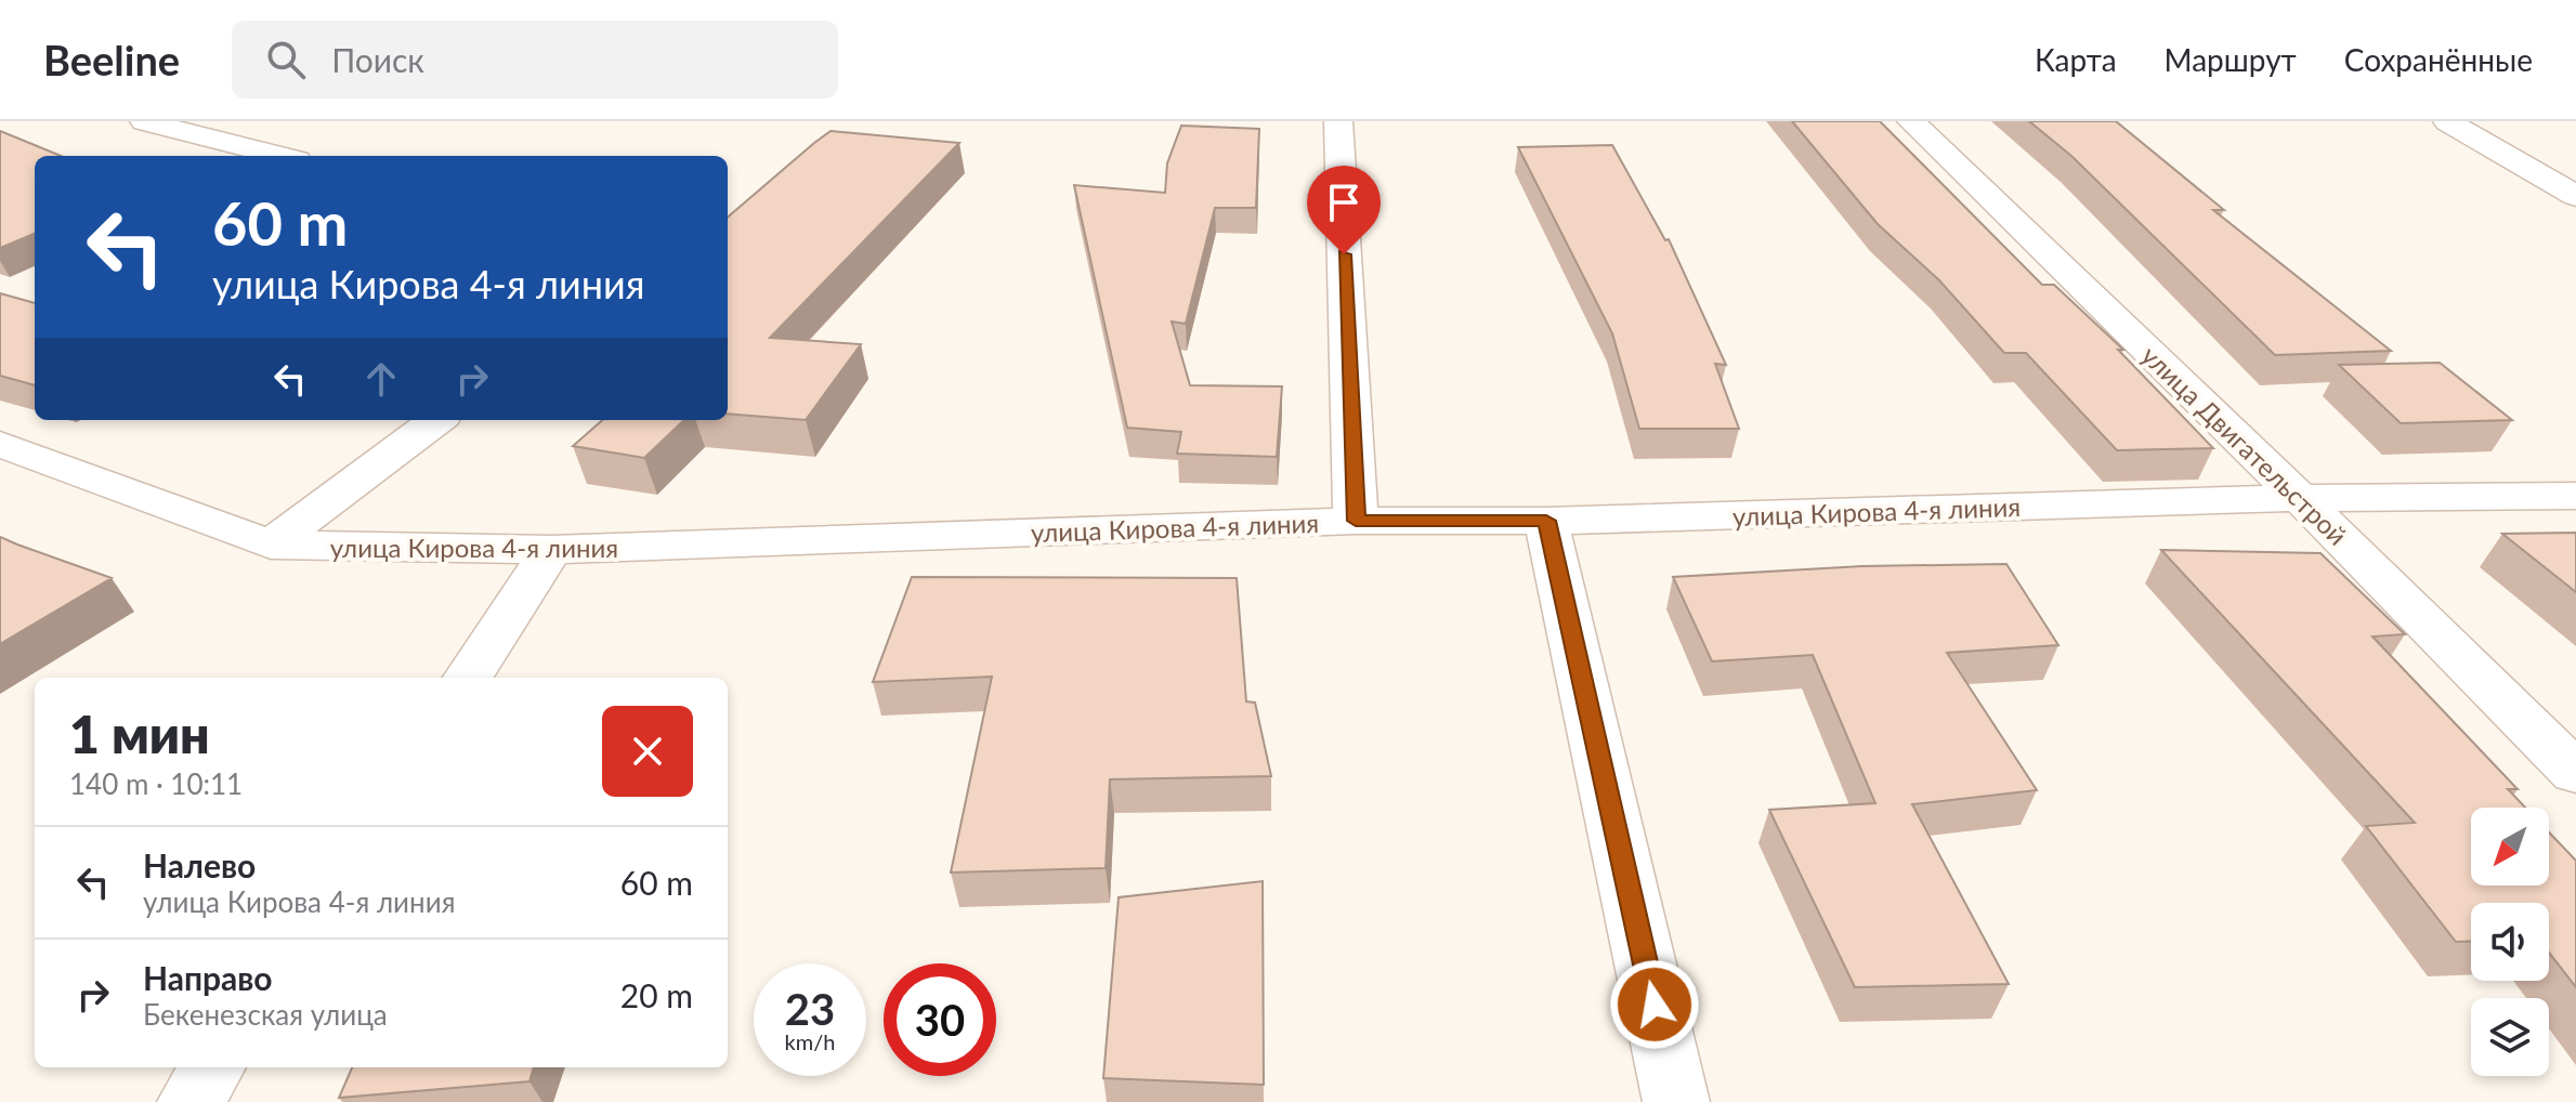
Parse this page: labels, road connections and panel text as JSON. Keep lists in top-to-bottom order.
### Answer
{
  "streets": {
    "street": ["улица Двигательстрой", "улица Кирова 4-я линия"]
  },
  "crossings": [
    ["улица Двигательстрой", "улица Кирова 4-я линия"]
  ],
  "north": "bottom left",
  "page": {
    "header": "Beeline",
    "search": "Поиск",
    "nav": ["Карта", "Маршрут", "Сохранённые"],
    "turn": ["60 m", "улица Кирова 4-я линия"],
    "heading": ["1 мин", "140 m · 10:11"],
    "list": [
      {
        "name": "Налево",
        "note": "улица Кирова 4-я линия",
        "value": "60 m"
      },
      {
        "name": "Направо",
        "note": "Бекенезская улица",
        "value": "20 m"
      }
    ],
    "speed": "23 km/h",
    "limit": "30"
  }
}
